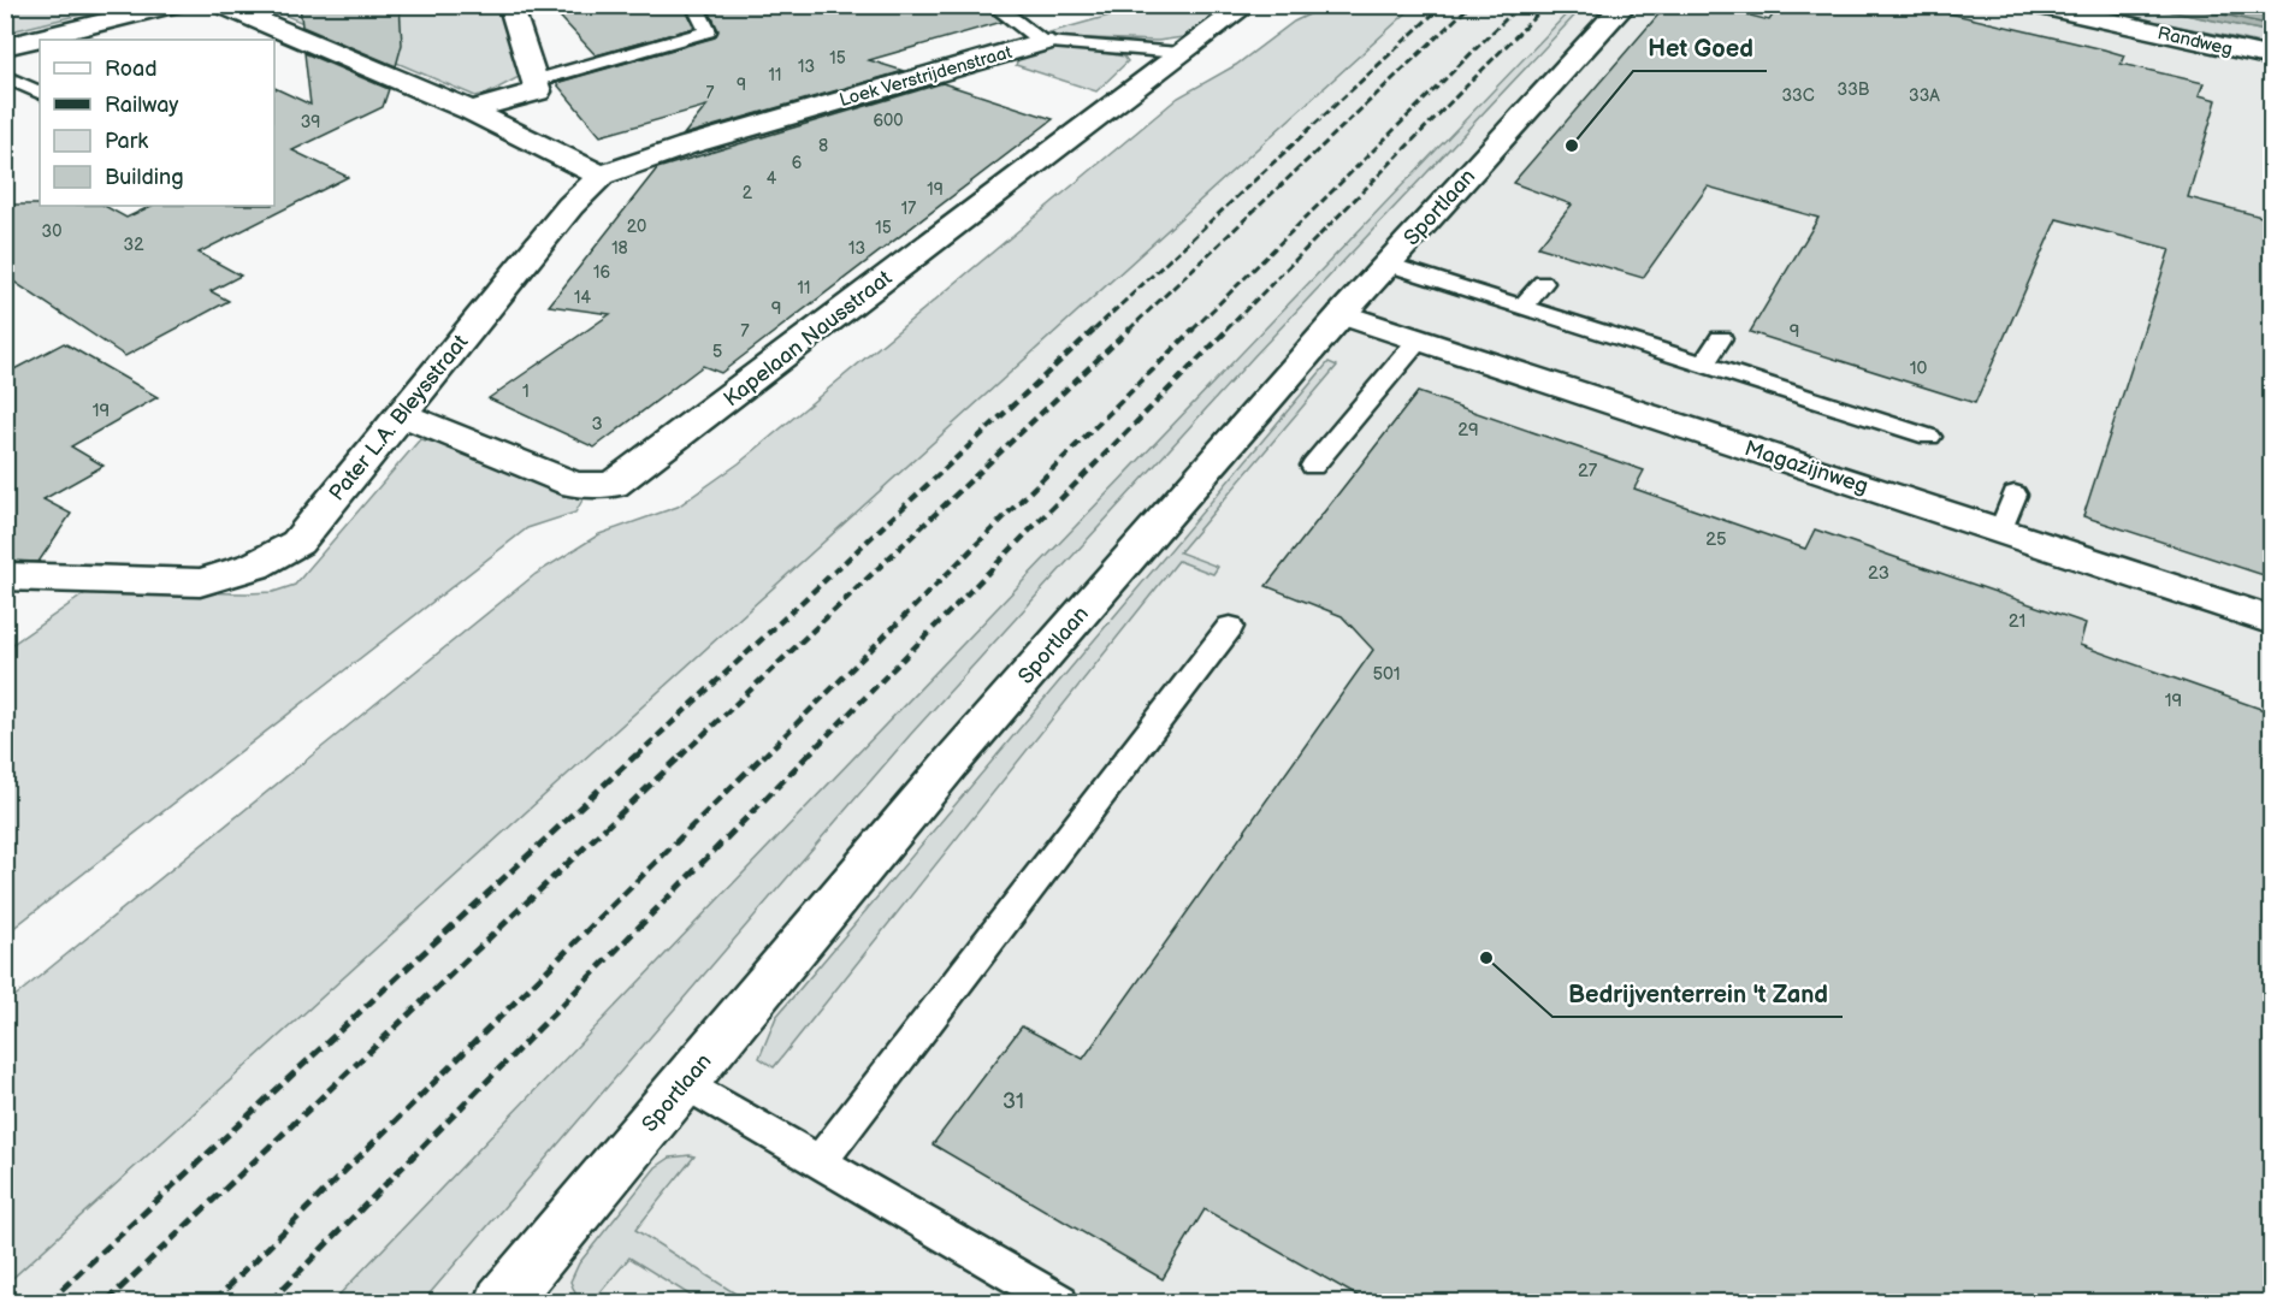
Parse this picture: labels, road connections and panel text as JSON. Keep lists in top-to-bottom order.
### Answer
{
  "streets": {
    "street": [
      "Randweg",
      "Loek Verstrijdenstraat",
      "Sportlaan",
      "Kapelaan Nausstraat",
      "Pater L.A. Bleysstraat",
      "Magazijnweg"
    ]
  },
  "crossings": [
    ["Loek Verstrijdenstraat", "Kapelaan Nausstraat"],
    ["Loek Verstrijdenstraat", "Pater L.A. Bleysstraat"],
    ["Sportlaan", "Magazijnweg"],
    ["Kapelaan Nausstraat", "Pater L.A. Bleysstraat"]
  ],
  "places": ["Het Goed", "Bedrijventerrein 't Zand"],
  "house_numbers": [
    "15",
    "13",
    "11",
    "9",
    "33B",
    "7",
    "33C",
    "33A",
    "600",
    "39",
    "8",
    "6",
    "4",
    "19",
    "2",
    "17",
    "20",
    "15",
    "30",
    "32",
    "18",
    "13",
    "16",
    "11",
    "14",
    "9",
    "7",
    "9",
    "5",
    "10",
    "1",
    "19",
    "3",
    "29",
    "27",
    "25",
    "23",
    "21",
    "501",
    "19",
    "31"
  ],
  "legend": [
    "Road",
    "Railway",
    "Park",
    "Building"
  ]
}
